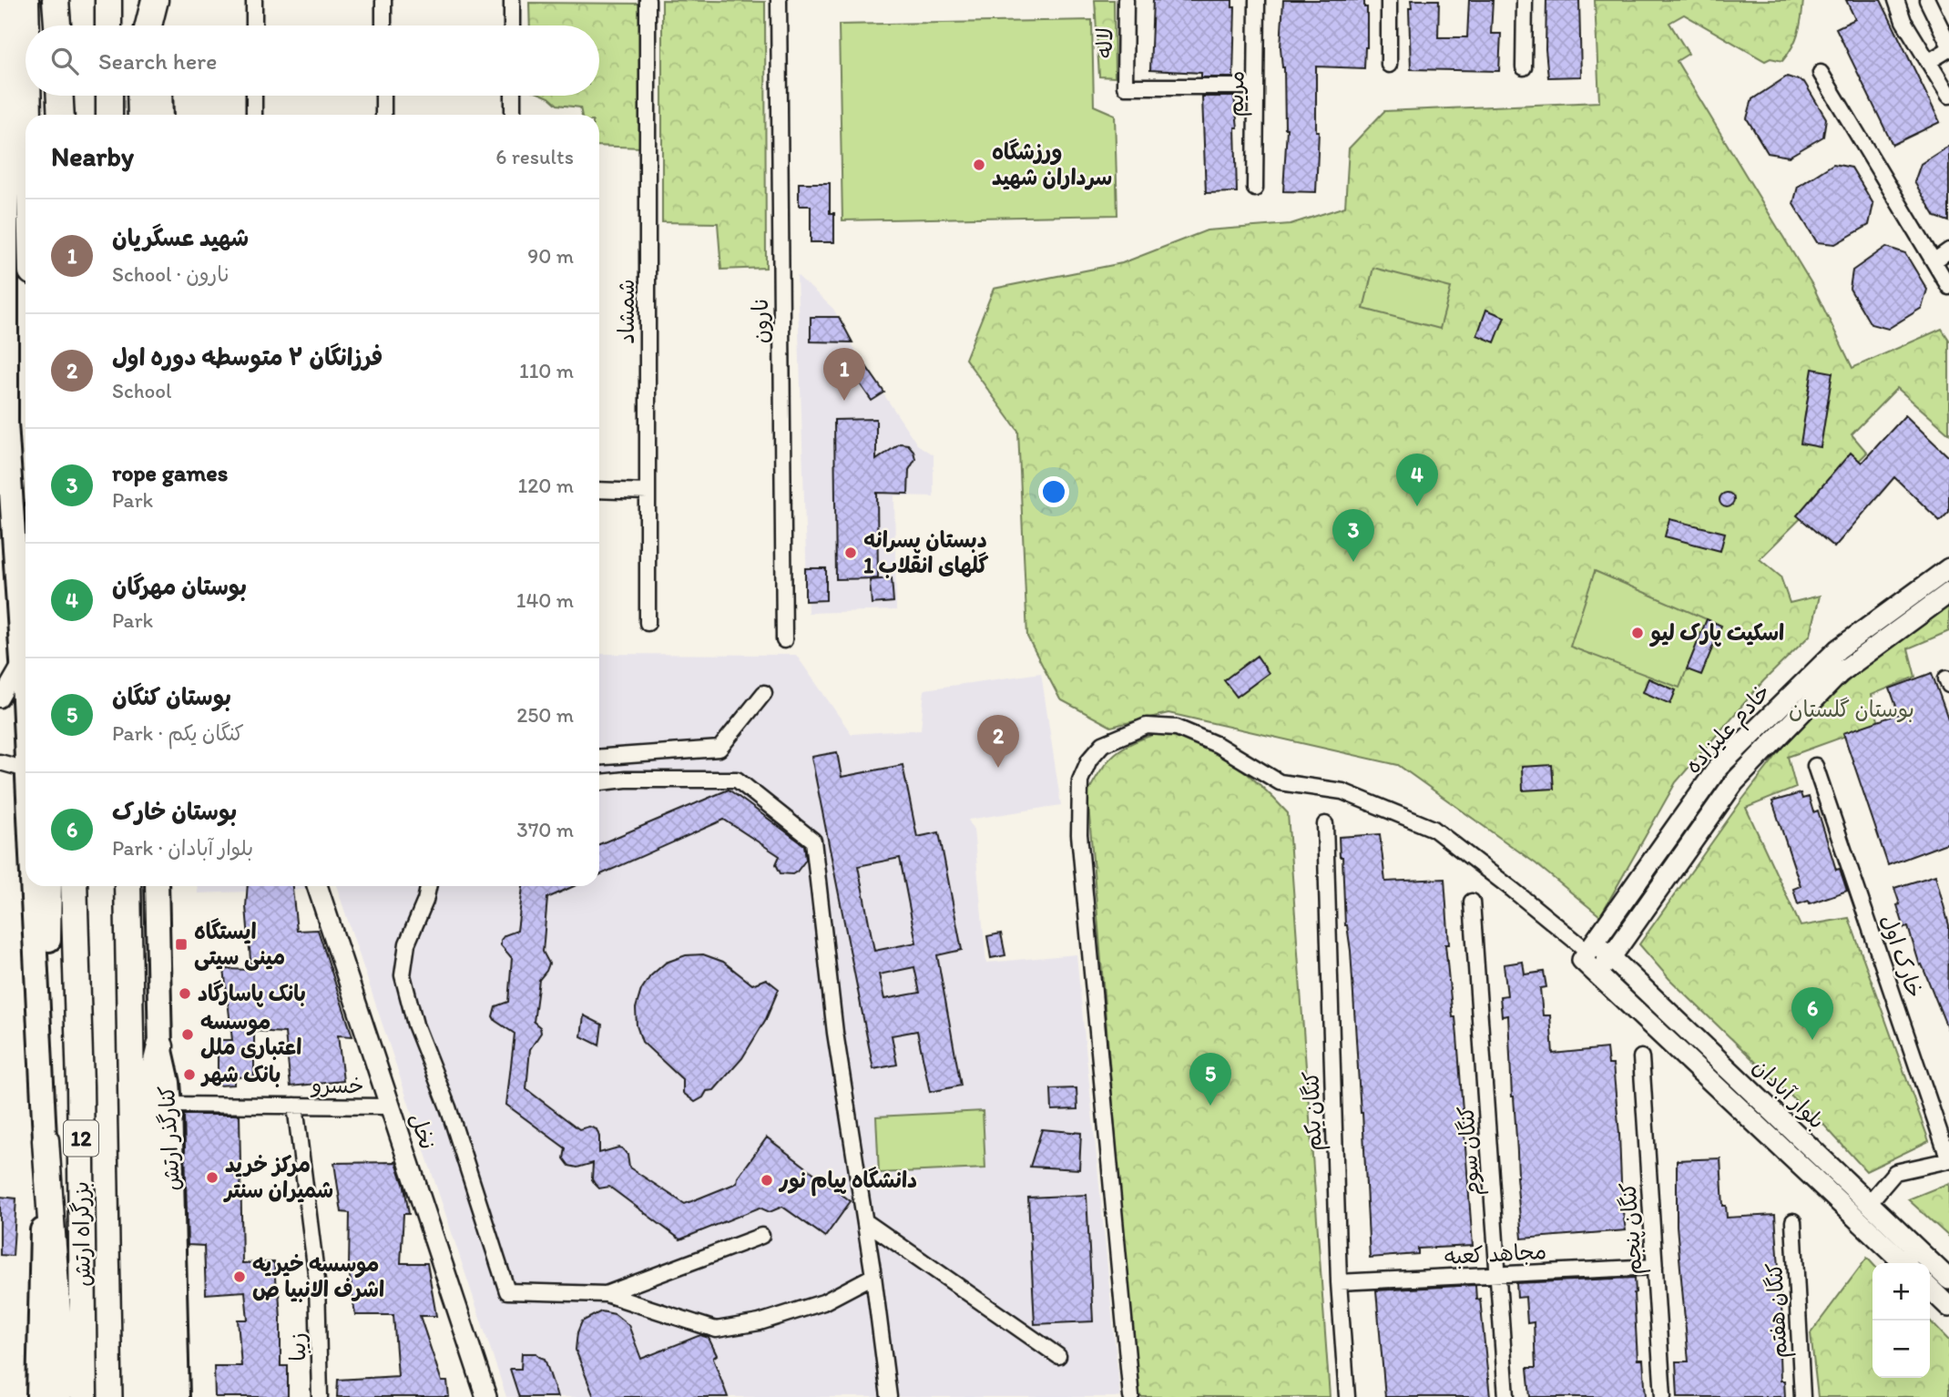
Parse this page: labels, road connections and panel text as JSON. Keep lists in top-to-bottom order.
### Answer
{
  "streets": {
    "highway": ["12", "بزرگراه ارتش"],
    "main road": [
      "خادم علیزاده",
      "بلوار آبادان",
      "نخل",
      "کنارگذر ارتش"
    ],
    "street": [
      "لاله",
      "مریم",
      "شمشاد",
      "نارون",
      "خارک اول",
      "خسرو",
      "کنگان یکم",
      "کنگان سوم",
      "کنگان پنجم",
      "مجاهد کعبه",
      "کنگان هفتم",
      "زیبا"
    ]
  },
  "crossings": [
    ["لاله", "مریم"],
    ["خادم علیزاده", "بلوار آبادان"],
    ["خسرو", "نخل"],
    ["خسرو", "کنارگذر ارتش"],
    ["خسرو", "زیبا"],
    ["کنگان یکم", "مجاهد کعبه"],
    ["کنگان سوم", "مجاهد کعبه"],
    ["کنگان پنجم", "مجاهد کعبه"]
  ],
  "parks": ["بوستان گلستان"],
  "places": {
    "other": [
      "ورزشگاه سرداران شهید",
      "دبستان پسرانه گلهای انقلاب 1",
      "اسکیت پارک لیو",
      "بانک پاسارگاد",
      "موسسه اعتباری ملل",
      "بانک شهر",
      "مرکز خرید شمیران سنتر",
      "دانشگاه پیام نور",
      "موسسه خیریه اشرف الانبیا ص"
    ],
    "transit": ["ایستگاه مینی سیتی"]
  },
  "page": {
    "search": "Search here",
    "heading": ["Nearby", "6 results"],
    "list": [
      {
        "mark": "1",
        "name": "شهید عسگریان",
        "note": "School · نارون",
        "value": "90 m"
      },
      {
        "mark": "2",
        "name": "فرزانگان ۲ متوسطه دوره اول",
        "note": "School",
        "value": "110 m"
      },
      {
        "mark": "3",
        "name": "rope games",
        "note": "Park",
        "value": "120 m"
      },
      {
        "mark": "4",
        "name": "بوستان مهرگان",
        "note": "Park",
        "value": "140 m"
      },
      {
        "mark": "5",
        "name": "بوستان کنگان",
        "note": "Park · کنگان یکم",
        "value": "250 m"
      },
      {
        "mark": "6",
        "name": "بوستان خارک",
        "note": "Park · بلوار آبادان",
        "value": "370 m"
      }
    ],
    "pins": [
      "1",
      "4",
      "3",
      "2",
      "6",
      "5"
    ],
    "map_buttons": ["+", "−"]
  }
}
